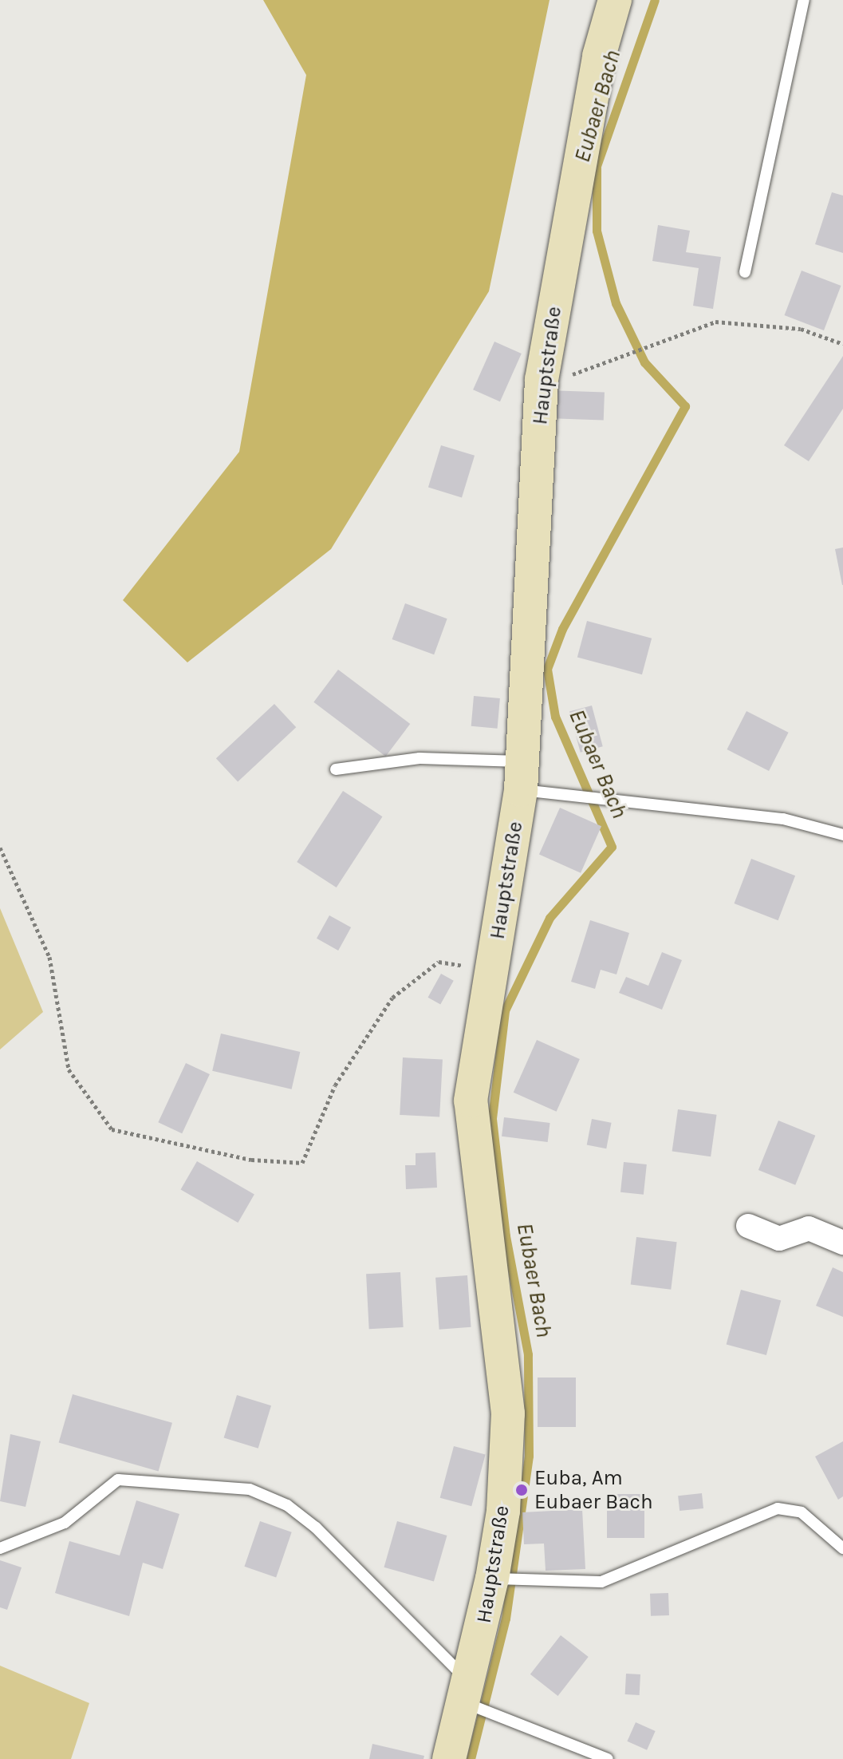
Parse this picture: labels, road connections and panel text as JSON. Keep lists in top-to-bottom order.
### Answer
{
  "streets": {
    "street": ["Hauptstraße"]
  },
  "water": ["Eubaer Bach"],
  "places": ["Euba, Am Eubaer Bach"]
}
